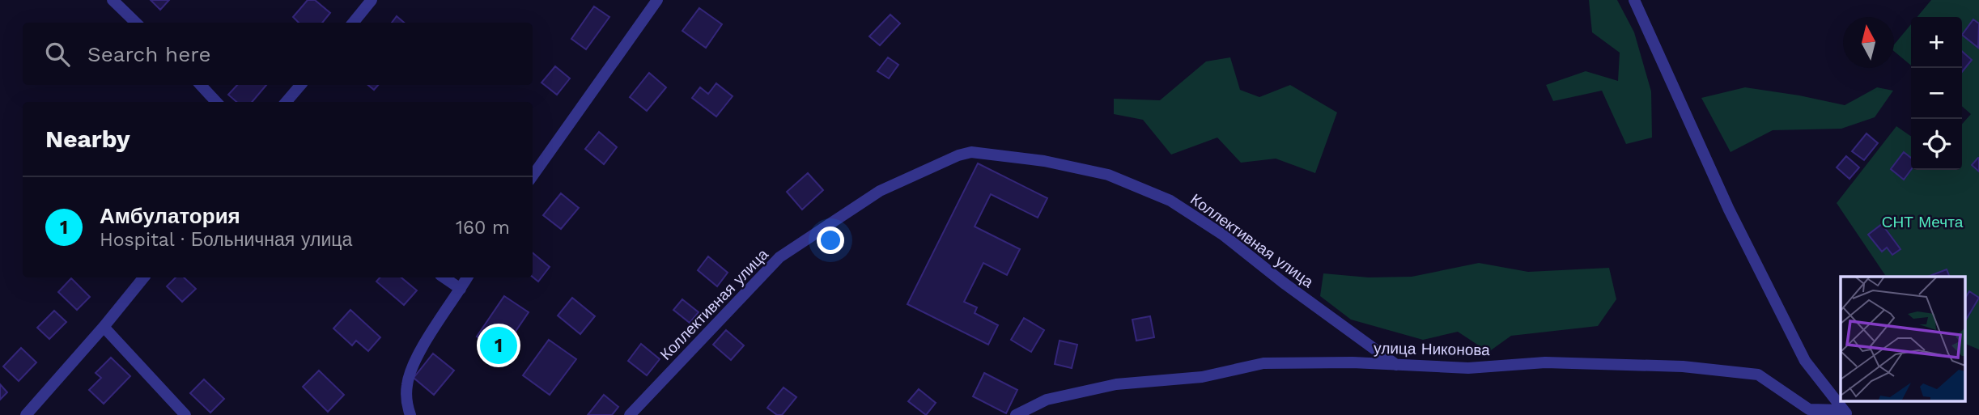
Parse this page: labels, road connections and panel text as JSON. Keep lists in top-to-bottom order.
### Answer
{
  "streets": {
    "street": ["Коллективная улица", "улица Никонова"]
  },
  "crossings": [
    ["Коллективная улица", "улица Никонова"]
  ],
  "parks": ["СНТ Мечта"],
  "north": "top",
  "page": {
    "map_buttons": ["+", "−"],
    "search": "Search here",
    "heading": "Nearby",
    "list": [
      {
        "mark": "1",
        "name": "Амбулатория",
        "note": "Hospital · Больничная улица",
        "value": "160 m"
      }
    ],
    "pins": "1"
  }
}
